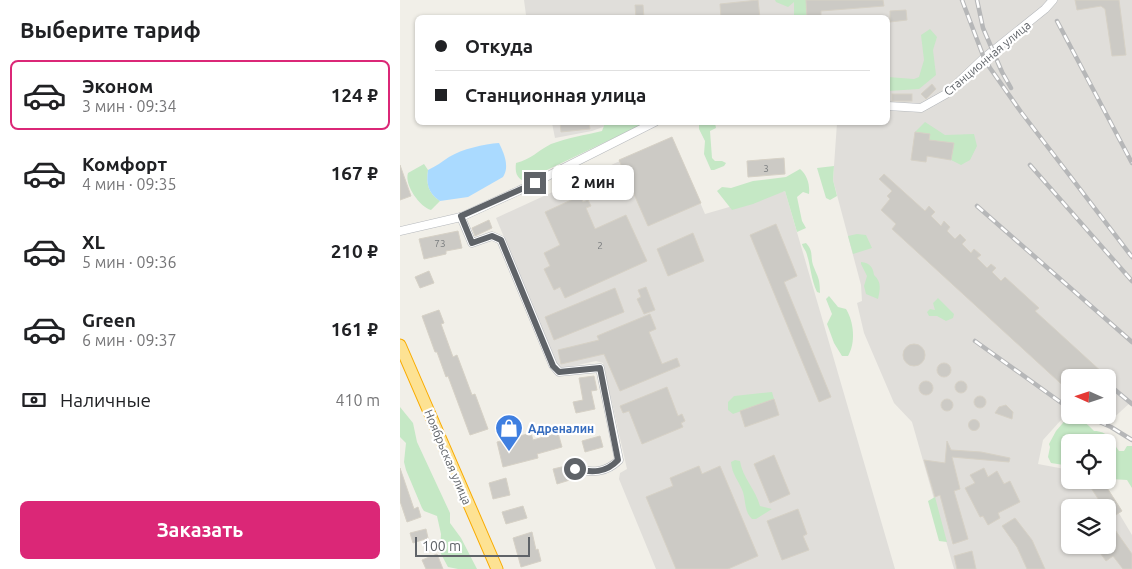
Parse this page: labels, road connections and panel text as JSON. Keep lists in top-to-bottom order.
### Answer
{
  "streets": {
    "highway": ["Ноябрьская улица"],
    "street": ["Станционная улица"]
  },
  "places": {
    "shop": ["Адреналин"]
  },
  "house_numbers": ["3", "73", "2"],
  "scale_bar": "100 m",
  "north": "left",
  "page": {
    "heading": "Выберите тариф",
    "banner": ["Откуда", "Станционная улица"],
    "list": [
      {
        "name": "Эконом",
        "note": "3 мин · 09:34",
        "value": "124 ₽"
      },
      {
        "name": "Комфорт",
        "note": "4 мин · 09:35",
        "value": "167 ₽"
      },
      {
        "name": "XL",
        "note": "5 мин · 09:36",
        "value": "210 ₽"
      },
      {
        "name": "Green",
        "note": "6 мин · 09:37",
        "value": "161 ₽"
      }
    ],
    "bubble": "2 мин",
    "pay": ["Наличные", "410 m"],
    "buttons": "Заказать",
    "scale": "100 m"
  }
}
